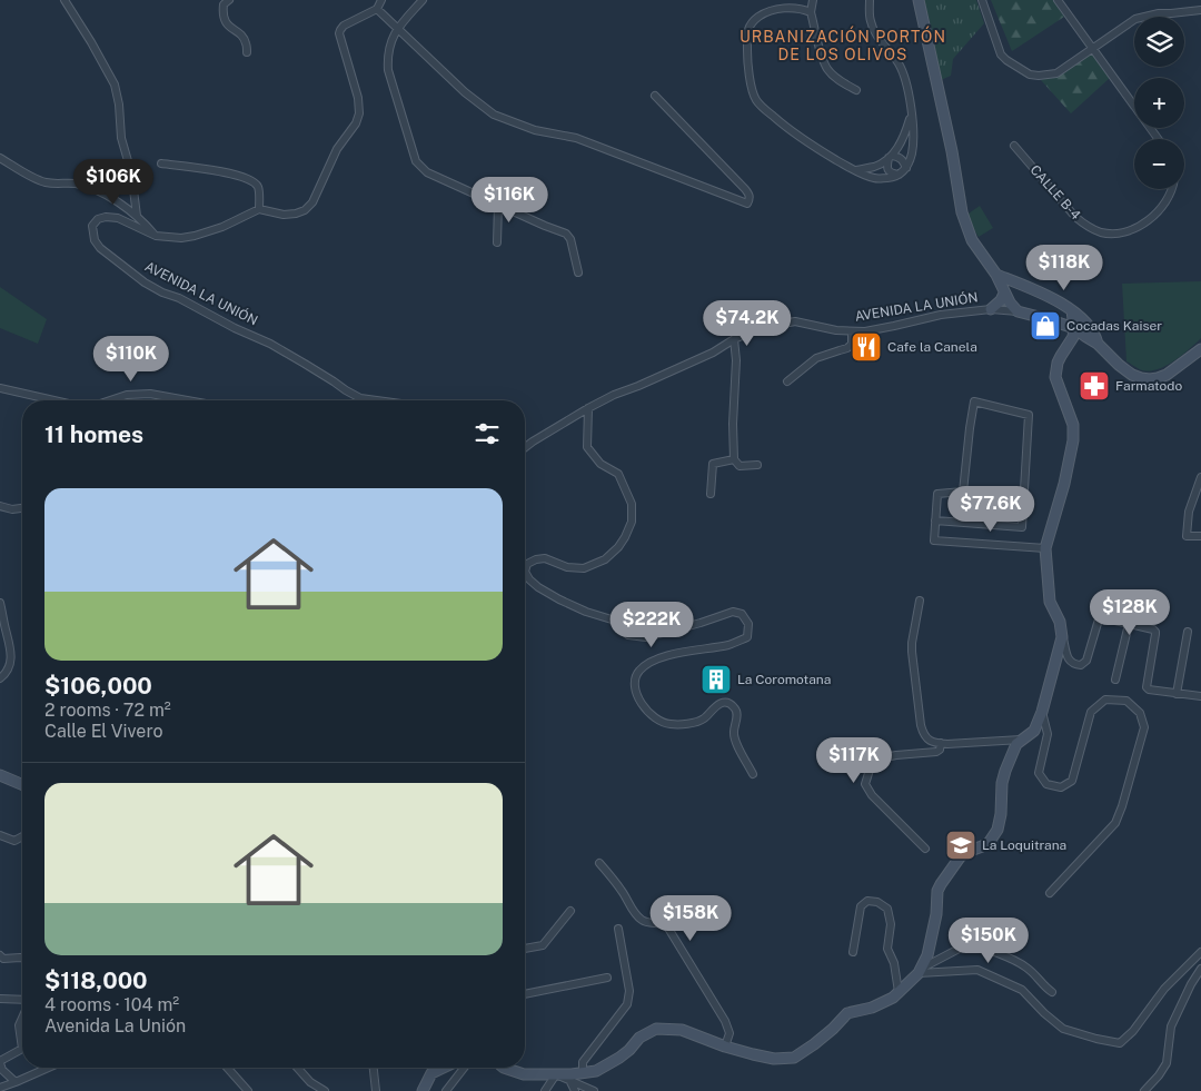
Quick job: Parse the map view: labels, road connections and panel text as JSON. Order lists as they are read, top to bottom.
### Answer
{
  "streets": {
    "street": ["CALLE B-4", "AVENIDA LA UNIÓN"]
  },
  "districts": ["URBANIZACIÓN PORTÓN DE LOS OLIVOS"],
  "places": {
    "shop": ["Cocadas Kaiser"],
    "restaurant": ["Cafe la Canela"],
    "pharmacy": ["Farmatodo"],
    "building": ["La Coromotana"],
    "school or university": ["La Loquitrana"]
  },
  "page": {
    "map_buttons": ["+", "−"],
    "price": [
      "$106K",
      "$116K",
      "$118K",
      "$74.2K",
      "$110K",
      "$77.6K",
      "$128K",
      "$222K",
      "$117K",
      "$158K",
      "$150K"
    ],
    "heading": "11 homes",
    "list": [
      {
        "name": "$106,000",
        "note": "2 rooms · 72 m² · Calle El Vivero"
      },
      {
        "name": "$118,000",
        "note": "4 rooms · 104 m² · Avenida La Unión"
      }
    ]
  }
}
